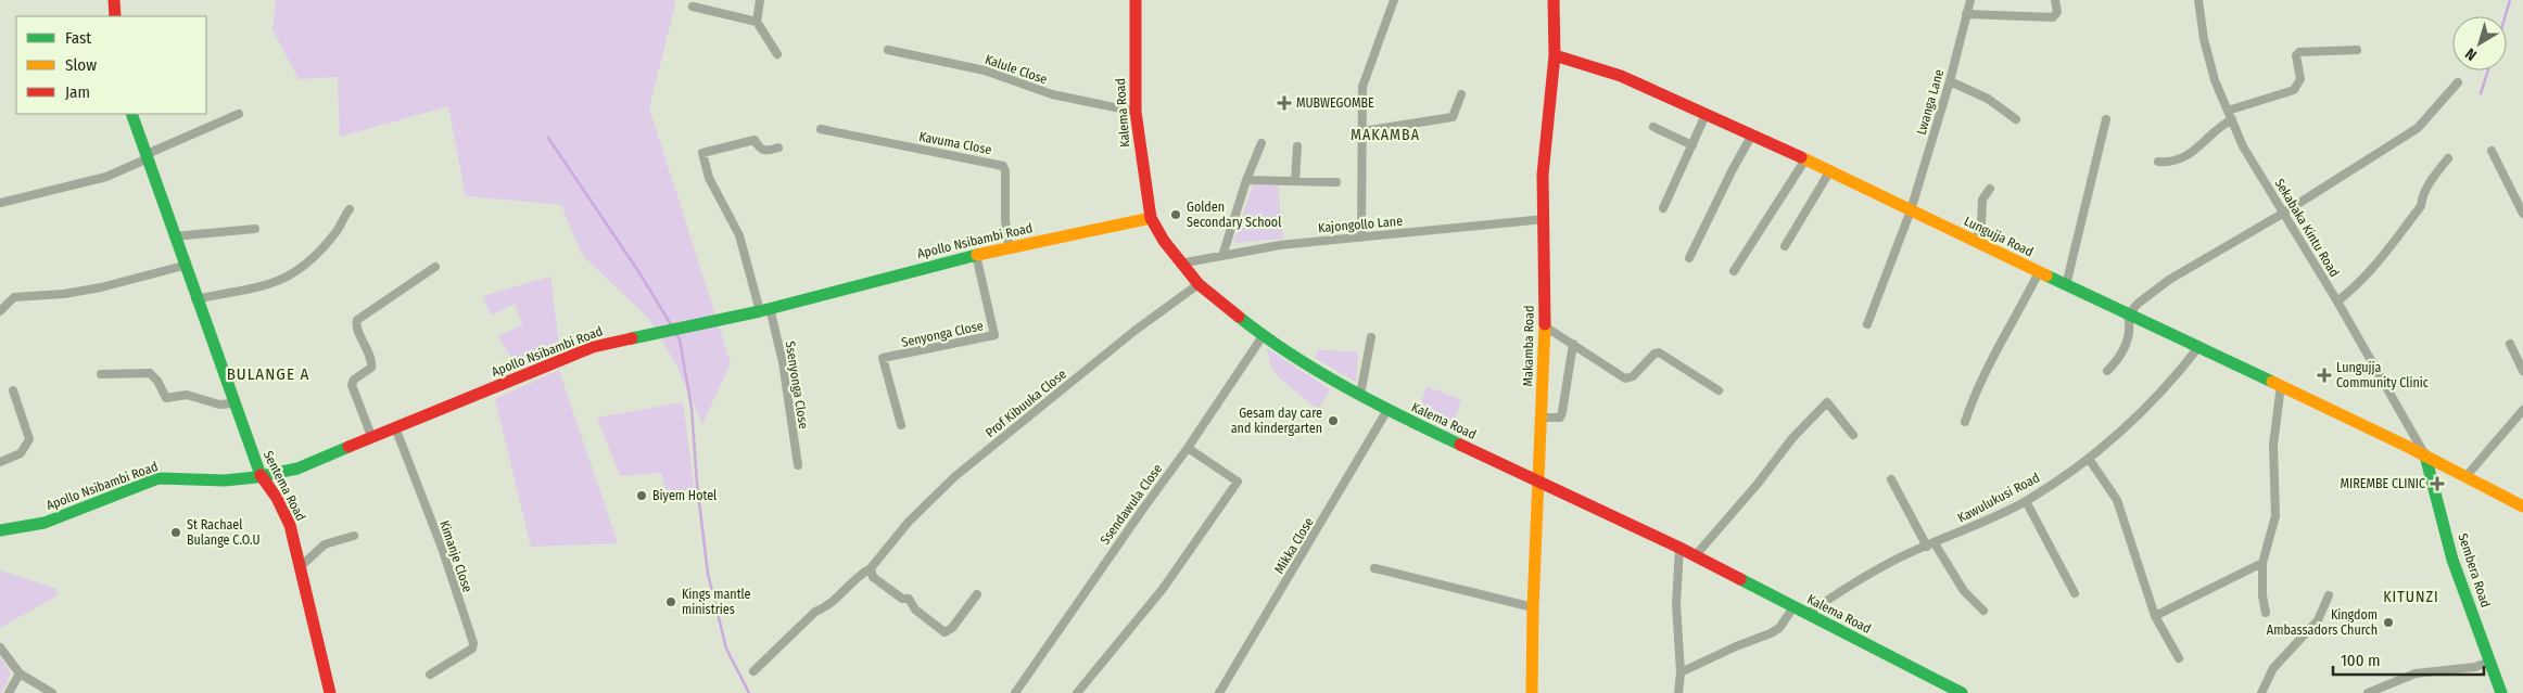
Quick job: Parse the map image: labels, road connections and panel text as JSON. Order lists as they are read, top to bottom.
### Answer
{
  "streets": {
    "street": [
      "Kalule Close",
      "Lwanga Lane",
      "Kalema Road",
      "Kavuma Close",
      "Kajongollo Lane",
      "Sekabaka Kintu Road",
      "Lungujja Road",
      "Apollo Nsibambi Road",
      "Senyonga Close",
      "Makamba Road",
      "Ssenyonga Close",
      "Prof Kibuuka Close",
      "Sentema Road",
      "Kawulukusi Road",
      "Ssendawula Close",
      "Mikka Close",
      "Kimanje Close",
      "Sembera Road"
    ]
  },
  "crossings": [
    ["Kalule Close", "Kalema Road"],
    ["Lwanga Lane", "Lungujja Road"],
    ["Kalema Road", "Kajongollo Lane"],
    ["Kalema Road", "Apollo Nsibambi Road"],
    ["Kalema Road", "Makamba Road"],
    ["Kalema Road", "Prof Kibuuka Close"],
    ["Kalema Road", "Kawulukusi Road"],
    ["Kalema Road", "Ssendawula Close"],
    ["Kalema Road", "Mikka Close"],
    ["Kavuma Close", "Apollo Nsibambi Road"],
    ["Kajongollo Lane", "Makamba Road"],
    ["Sekabaka Kintu Road", "Lungujja Road"],
    ["Sekabaka Kintu Road", "Sembera Road"],
    ["Lungujja Road", "Makamba Road"],
    ["Lungujja Road", "Kawulukusi Road"],
    ["Lungujja Road", "Sembera Road"],
    ["Apollo Nsibambi Road", "Senyonga Close"],
    ["Apollo Nsibambi Road", "Ssenyonga Close"],
    ["Apollo Nsibambi Road", "Sentema Road"],
    ["Apollo Nsibambi Road", "Kimanje Close"]
  ],
  "districts": ["MAKAMBA", "BULANGE A", "KITUNZI"],
  "places": {
    "health": ["MUBWEGOMBE", "Lungujja Community Clinic", "MIREMBE CLINIC"],
    "other": [
      "Golden Secondary School",
      "Gesam day care and kindergarten",
      "Biyem Hotel",
      "St Rachael Bulange C.O.U",
      "Kings mantle ministries",
      "Kingdom Ambassadors Church"
    ]
  },
  "legend": ["Fast", "Slow", "Jam"],
  "scale_bar": "100 m",
  "north": "bottom left"
}
